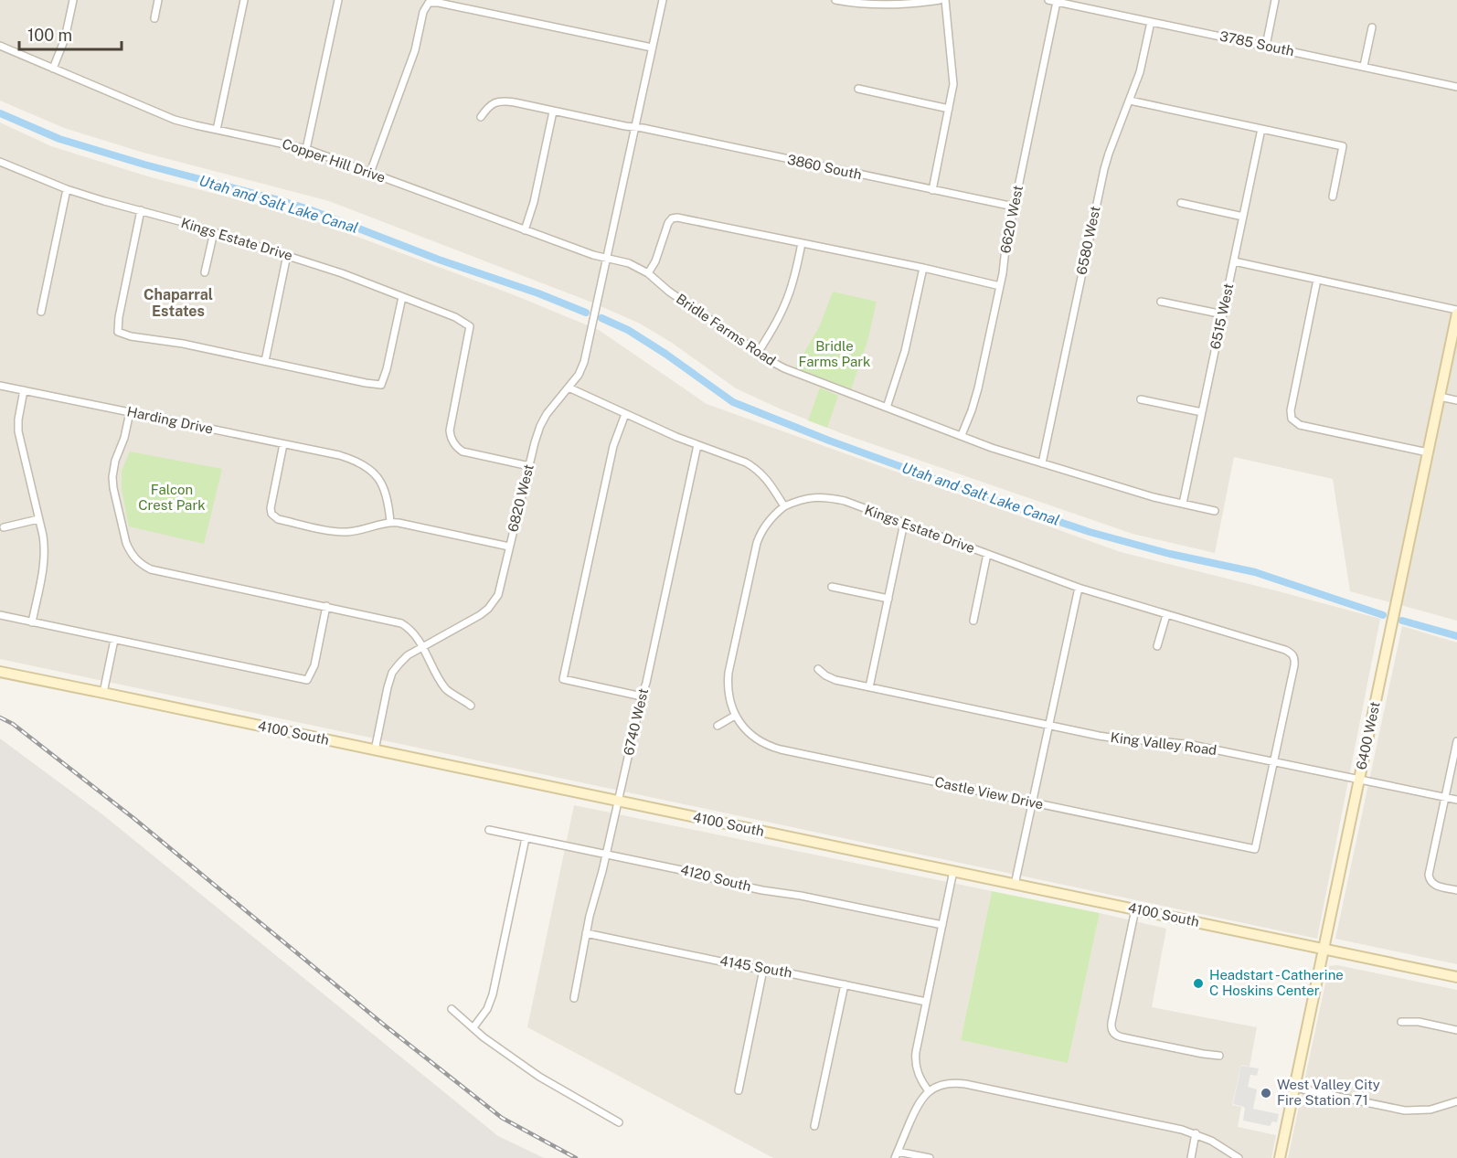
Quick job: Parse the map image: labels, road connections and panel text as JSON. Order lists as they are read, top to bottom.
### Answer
{
  "streets": {
    "main road": ["4100 South", "6400 West"],
    "street": [
      "3785 South",
      "Copper Hill Drive",
      "3860 South",
      "6620 West",
      "Kings Estate Drive",
      "6580 West",
      "6515 West",
      "Bridle Farms Road",
      "Harding Drive",
      "6820 West",
      "6740 West",
      "King Valley Road",
      "Castle View Drive",
      "4120 South",
      "4145 South"
    ]
  },
  "crossings": [
    ["3785 South", "6620 West"],
    ["3785 South", "6580 West"],
    ["Copper Hill Drive", "Bridle Farms Road"],
    ["Copper Hill Drive", "6820 West"],
    ["3860 South", "6620 West"],
    ["3860 South", "6820 West"],
    ["6620 West", "Bridle Farms Road"],
    ["Kings Estate Drive", "6820 West"],
    ["Kings Estate Drive", "King Valley Road"],
    ["Kings Estate Drive", "Castle View Drive"],
    ["6580 West", "Bridle Farms Road"],
    ["6515 West", "Bridle Farms Road"],
    ["Bridle Farms Road", "6820 West"],
    ["6820 West", "4100 South"],
    ["6740 West", "4100 South"],
    ["6740 West", "4120 South"],
    ["6740 West", "4145 South"],
    ["4100 South", "6400 West"],
    ["6400 West", "King Valley Road"],
    ["King Valley Road", "Castle View Drive"]
  ],
  "districts": ["Chaparral Estates"],
  "water": ["Utah and Salt Lake Canal"],
  "parks": ["Bridle Farms Park", "Falcon Crest Park"],
  "places": ["Headstart - Catherine C Hoskins Center", "West Valley City Fire Station 71"],
  "scale_bar": "100 m"
}
